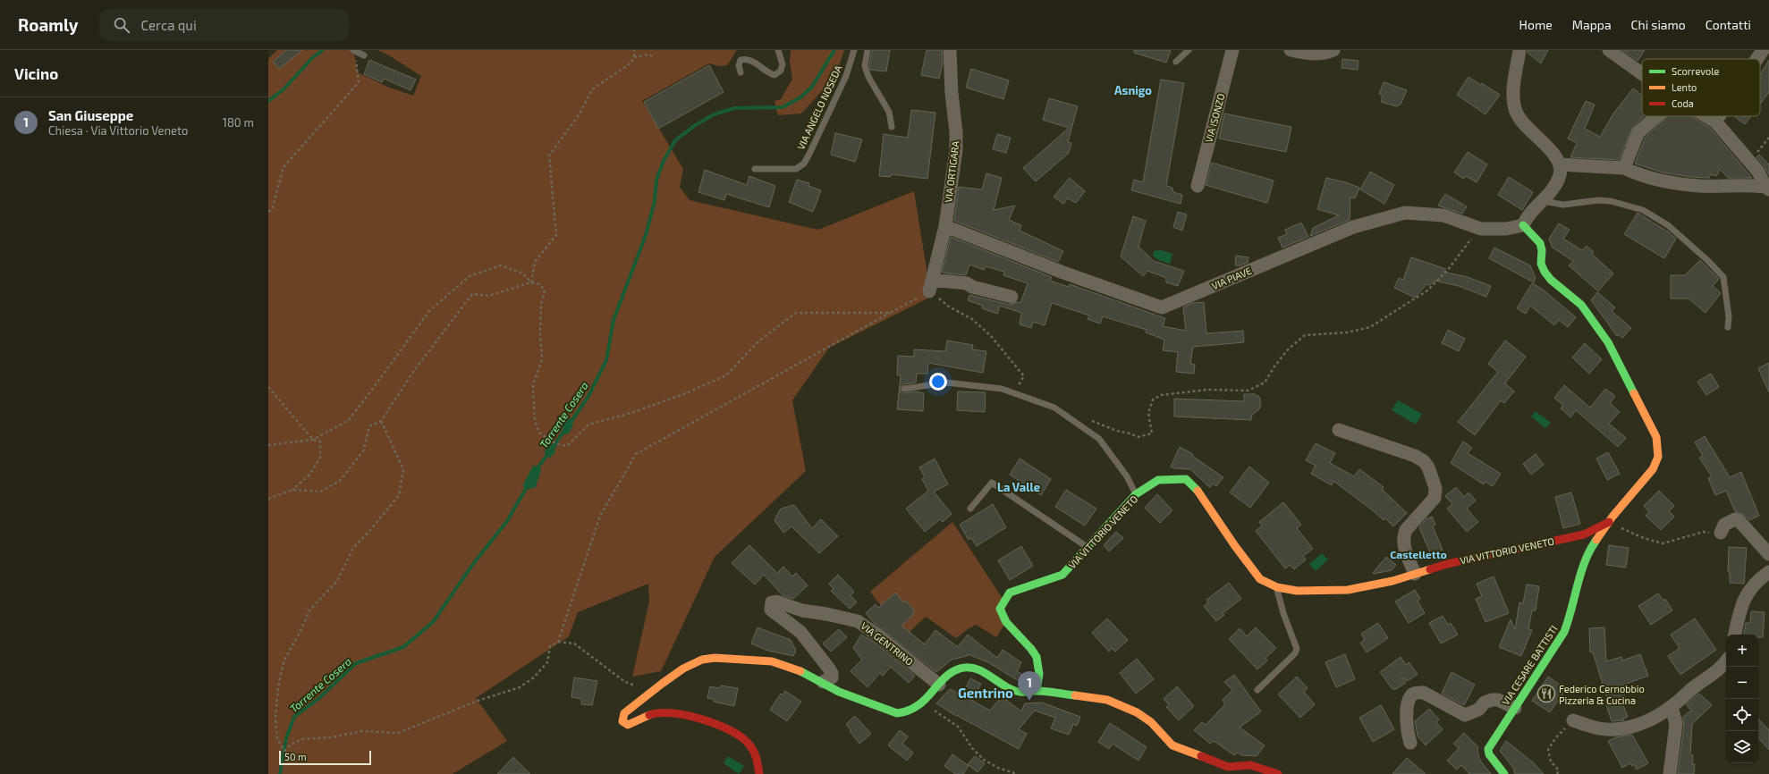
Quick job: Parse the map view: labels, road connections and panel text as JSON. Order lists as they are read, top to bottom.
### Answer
{
  "streets": {
    "street": [
      "VIA ISONZO",
      "VIA ORTIGARA",
      "VIA PIAVE",
      "VIA VITTORIO VENETO",
      "VIA GENTRINO",
      "VIA CESARE BATTISTI"
    ],
    "lane": ["VIA ANGELO NOSEDA"]
  },
  "crossings": [
    ["VIA ORTIGARA", "VIA PIAVE"],
    ["VIA PIAVE", "VIA VITTORIO VENETO"],
    ["VIA VITTORIO VENETO", "VIA CESARE BATTISTI"]
  ],
  "districts": [
    "Asnigo",
    "La Valle",
    "Castelletto",
    "Gentrino"
  ],
  "water": ["Torrente Cosera"],
  "places": {
    "restaurant": ["Federico Cernobbio Pizzeria & Cucina"]
  },
  "legend": ["Scorrevole", "Lento", "Coda"],
  "scale_bar": "50 m",
  "page": {
    "header": "Roamly",
    "search": "Cerca qui",
    "nav": [
      "Home",
      "Mappa",
      "Chi siamo",
      "Contatti"
    ],
    "heading": "Vicino",
    "list": [
      {
        "mark": "1",
        "name": "San Giuseppe",
        "note": "Chiesa · Via Vittorio Veneto",
        "value": "180 m"
      }
    ],
    "map_buttons": ["+", "−"],
    "pins": "1",
    "scale": "50 m"
  }
}
